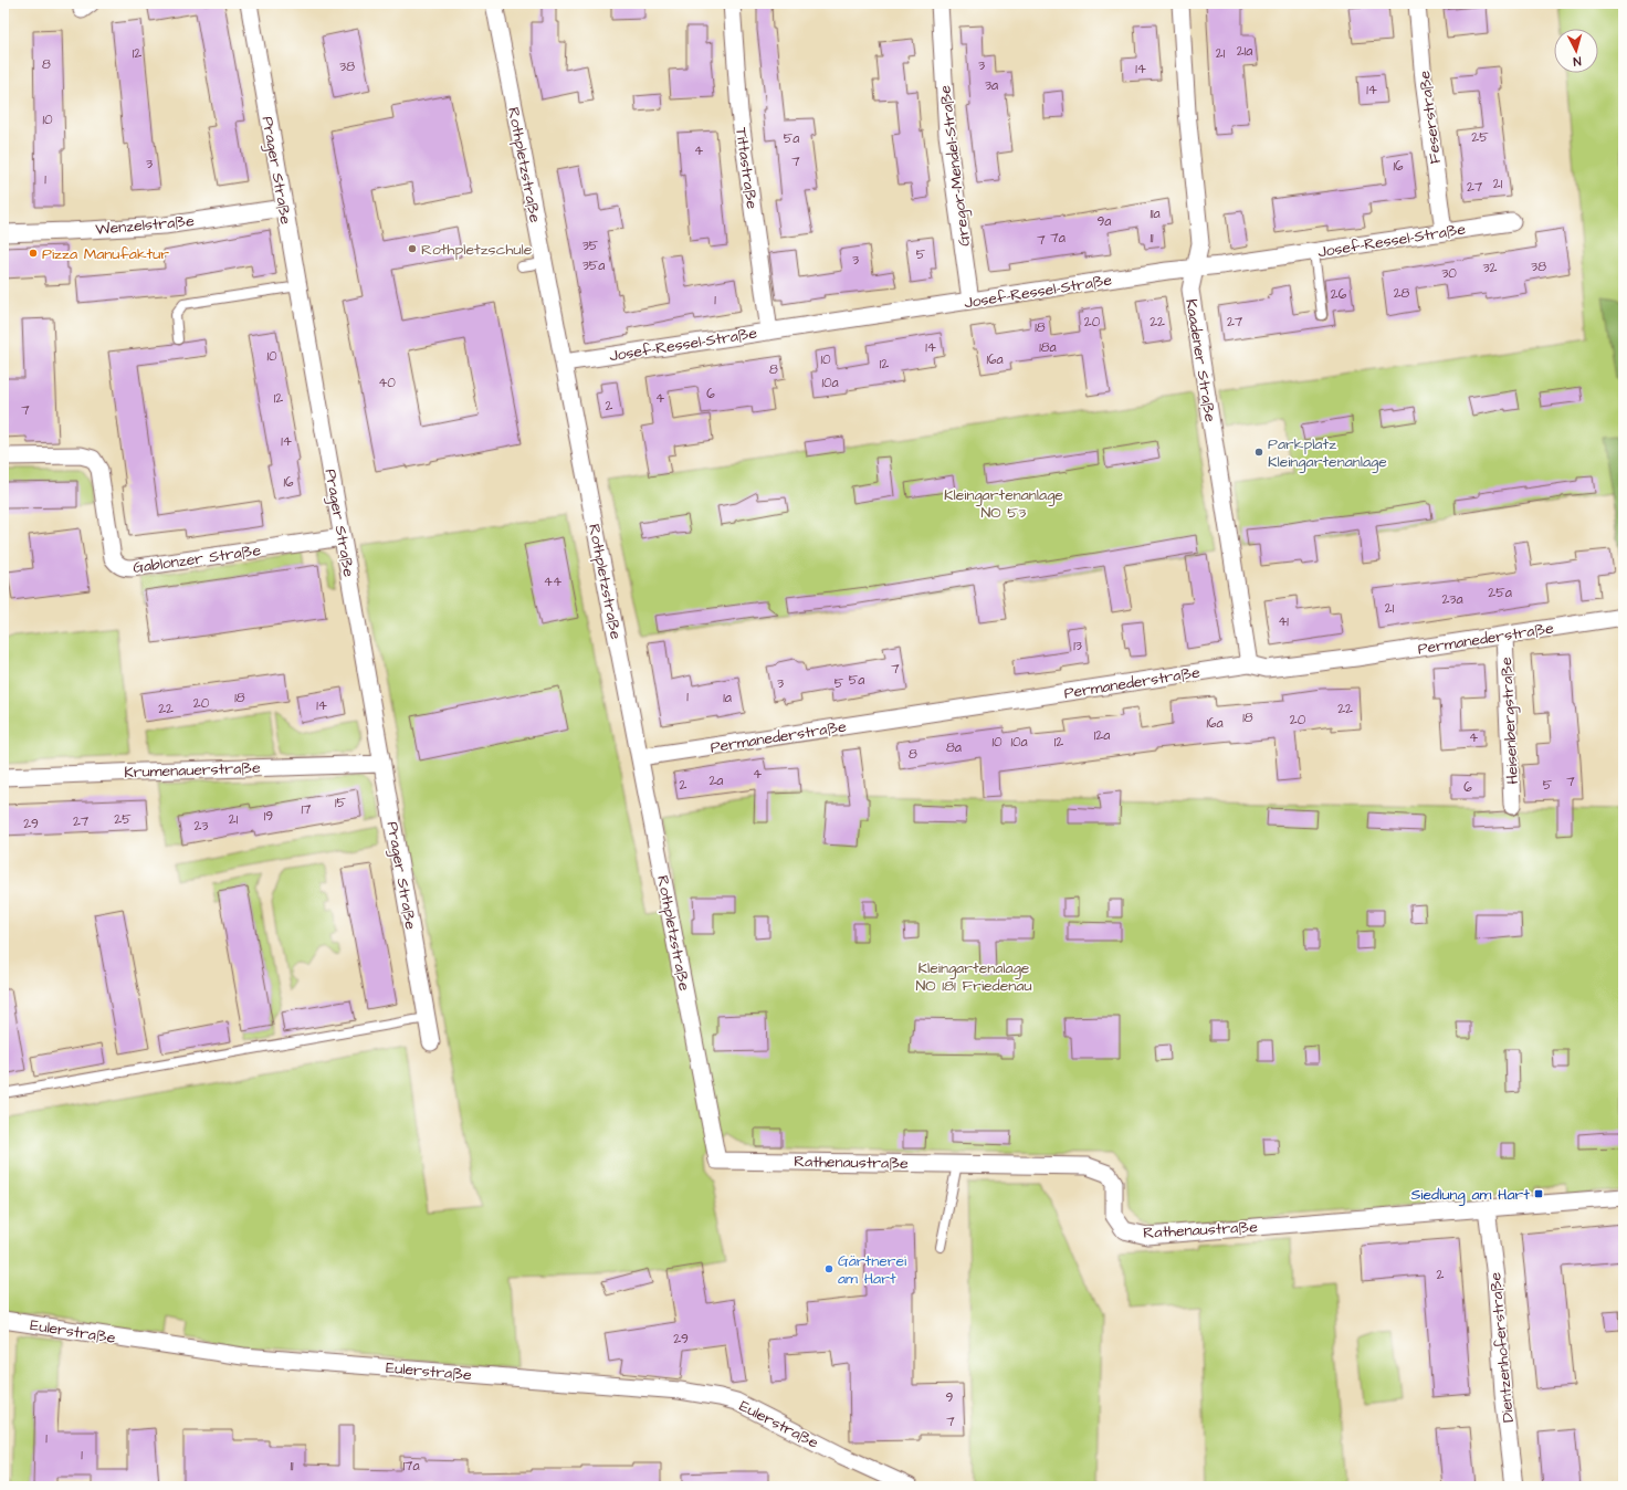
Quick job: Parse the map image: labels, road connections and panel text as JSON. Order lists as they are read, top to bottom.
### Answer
{
  "streets": {
    "street": [
      "Feserstraße",
      "Rothpletzstraße",
      "Gregor-Mendel-Straße",
      "Tittastraße",
      "Prager Straße",
      "Wenzelstraße",
      "Josef-Ressel-Straße",
      "Kaadener Straße",
      "Gablonzer Straße",
      "Permanederstraße",
      "Heisenbergstraße",
      "Krumenauerstraße",
      "Rathenaustraße",
      "Eulerstraße",
      "Dientzenhoferstraße"
    ]
  },
  "crossings": [
    ["Feserstraße", "Josef-Ressel-Straße"],
    ["Rothpletzstraße", "Josef-Ressel-Straße"],
    ["Rothpletzstraße", "Permanederstraße"],
    ["Rothpletzstraße", "Rathenaustraße"],
    ["Gregor-Mendel-Straße", "Josef-Ressel-Straße"],
    ["Tittastraße", "Josef-Ressel-Straße"],
    ["Prager Straße", "Wenzelstraße"],
    ["Prager Straße", "Gablonzer Straße"],
    ["Prager Straße", "Krumenauerstraße"],
    ["Josef-Ressel-Straße", "Kaadener Straße"],
    ["Kaadener Straße", "Permanederstraße"],
    ["Permanederstraße", "Heisenbergstraße"],
    ["Rathenaustraße", "Dientzenhoferstraße"]
  ],
  "parks": ["Kleingartenanlage NO 53", "Kleingartenalage NO 181 Friedenau"],
  "places": {
    "other": [
      "Rothpletzschule",
      "Pizza Manufaktur",
      "Parkplatz Kleingartenanlage",
      "Gärtnerei am Hart"
    ],
    "transit": ["Siedlung am Hart"]
  },
  "house_numbers": [
    "21a",
    "12",
    "21",
    "8",
    "3",
    "38",
    "14",
    "3a",
    "14",
    "10",
    "25",
    "5a",
    "4",
    "7",
    "3",
    "16",
    "1",
    "21",
    "27",
    "11a",
    "9a",
    "7a",
    "11",
    "7",
    "35",
    "5",
    "3",
    "35a",
    "38",
    "32",
    "30",
    "28",
    "26",
    "1",
    "20",
    "22",
    "27",
    "18",
    "14",
    "18a",
    "10",
    "10",
    "16a",
    "12",
    "8",
    "40",
    "10a",
    "6",
    "12",
    "4",
    "2",
    "7",
    "14",
    "16",
    "44",
    "25a",
    "23a",
    "21",
    "41",
    "13",
    "7",
    "5a",
    "3",
    "5",
    "1",
    "18",
    "1a",
    "20",
    "14",
    "22",
    "22",
    "18",
    "20",
    "16a",
    "12a",
    "4",
    "10",
    "10a",
    "12",
    "8a",
    "8",
    "4",
    "2a",
    "7",
    "2",
    "5",
    "6",
    "15",
    "17",
    "19",
    "25",
    "21",
    "27",
    "29",
    "23",
    "2",
    "29",
    "9",
    "7",
    "1",
    "1",
    "11",
    "17a"
  ],
  "north": "bottom"
}
